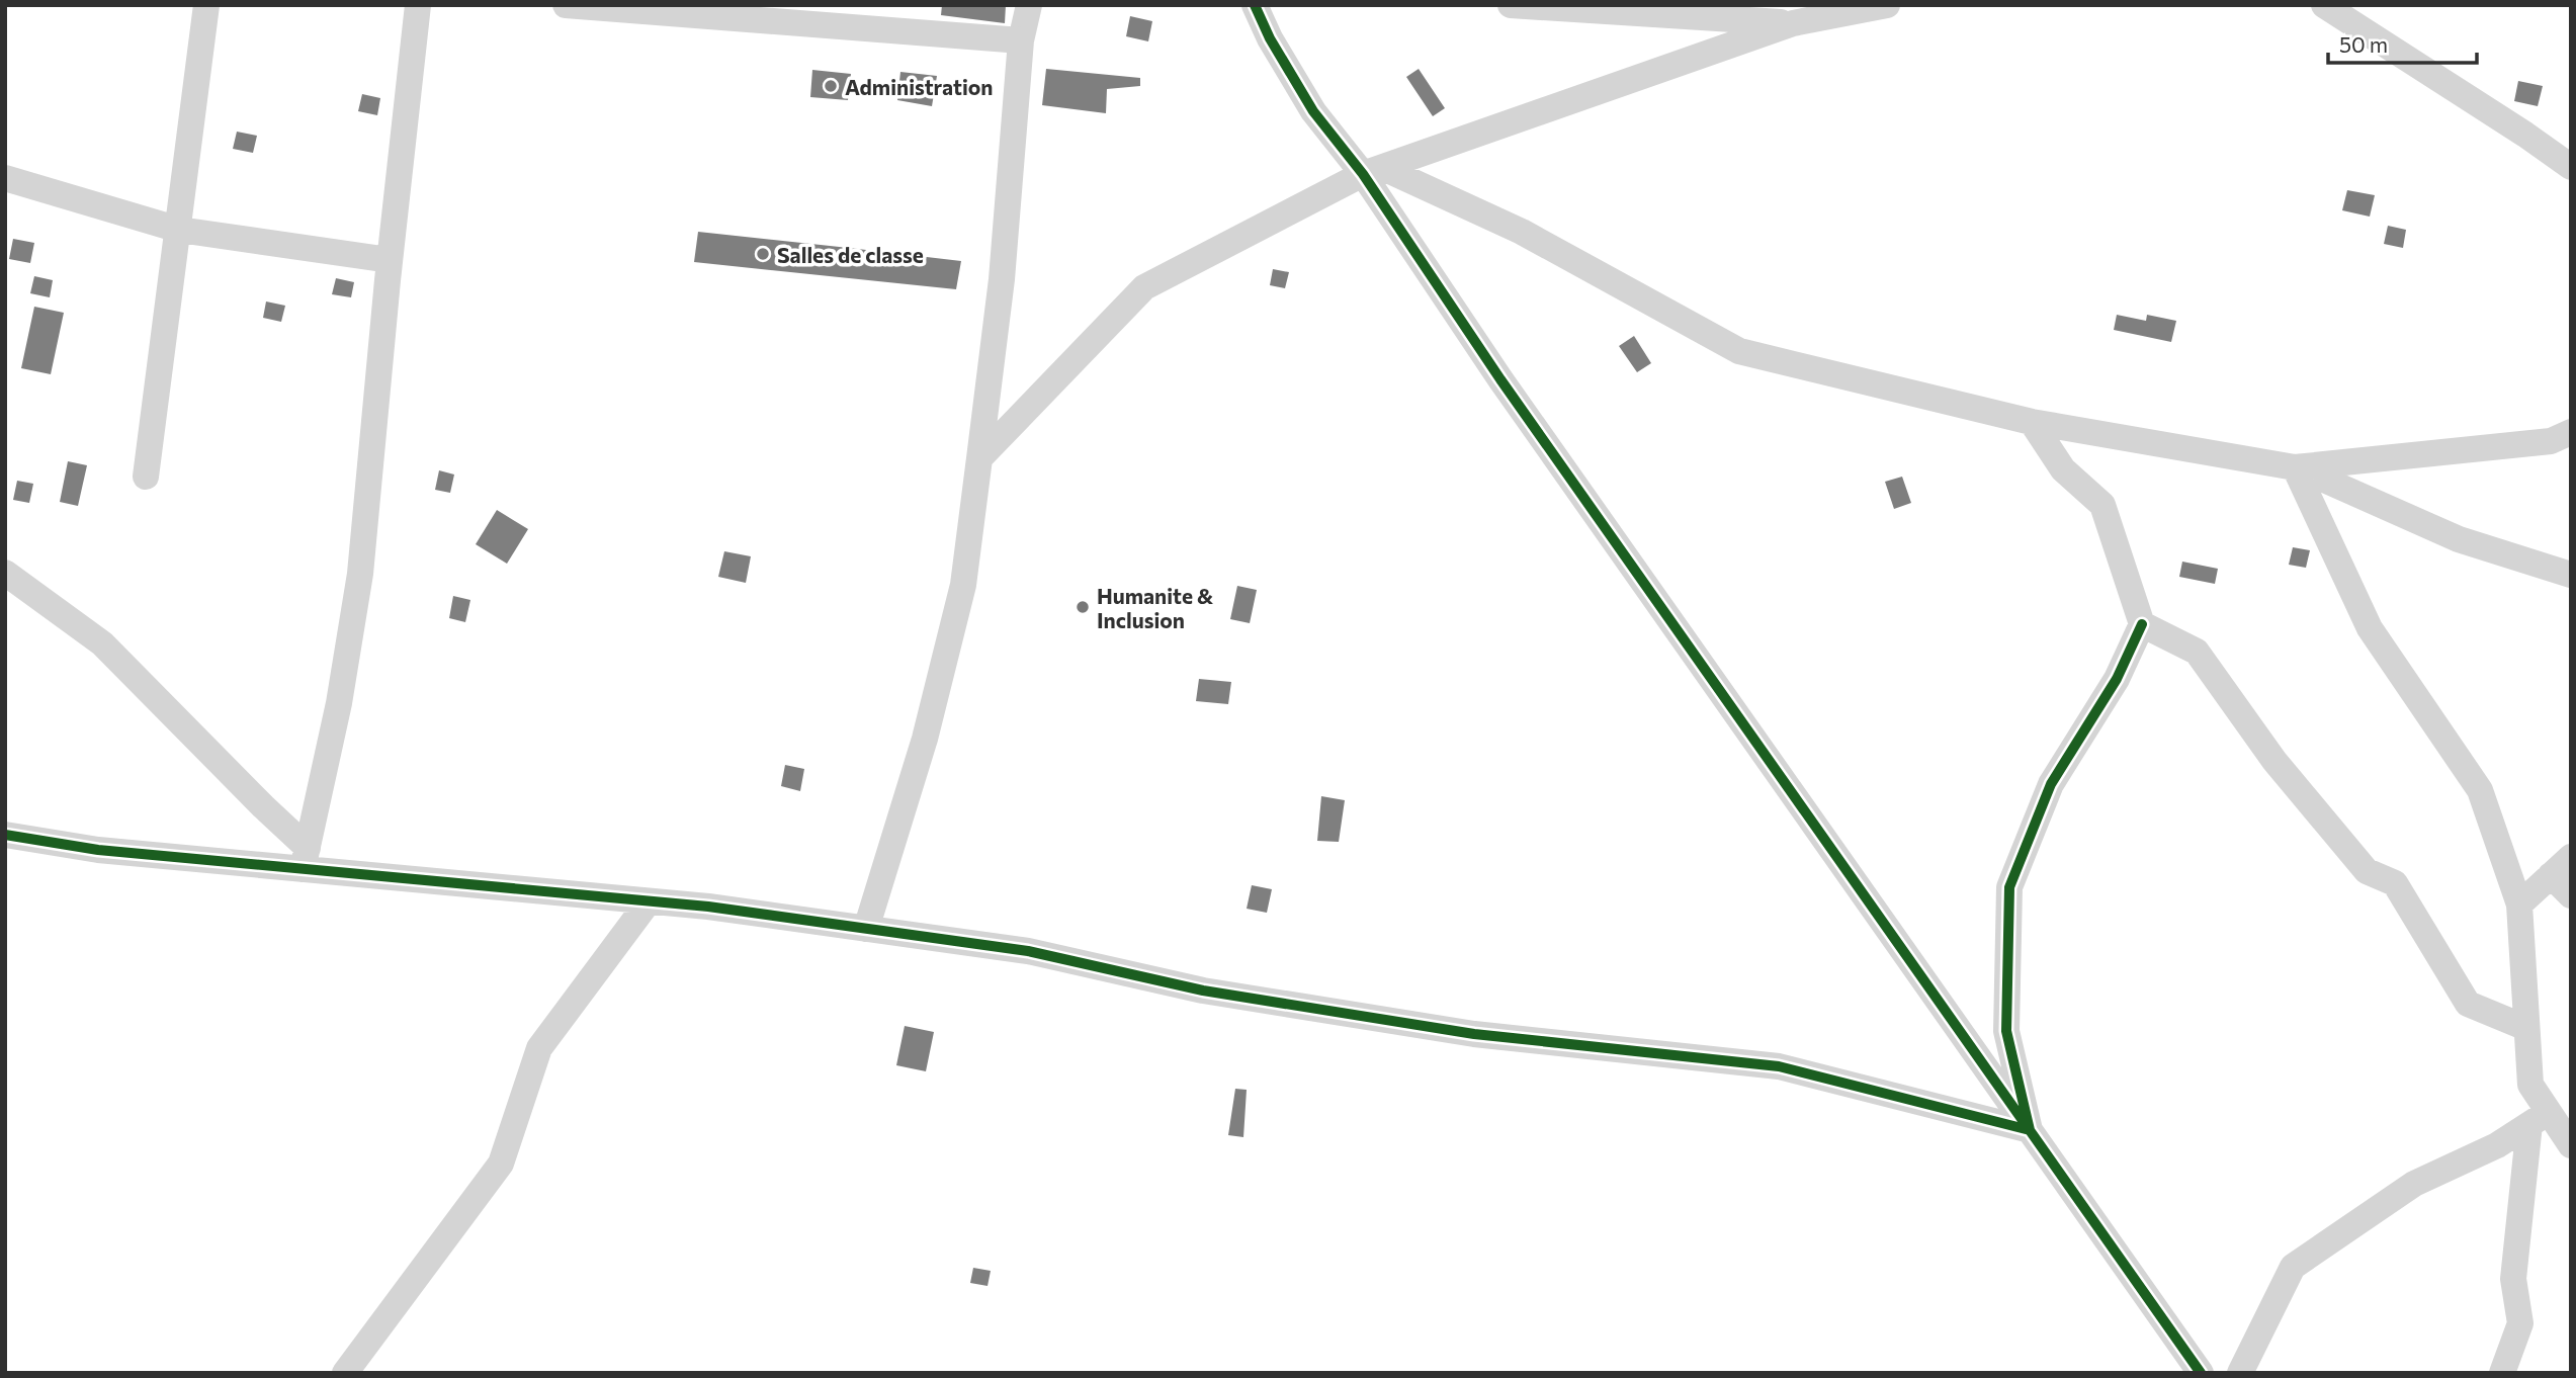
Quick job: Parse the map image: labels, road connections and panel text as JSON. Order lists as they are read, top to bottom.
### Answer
{
  "places": ["Administration", "Salles de classe", "Humanite & Inclusion"],
  "scale_bar": "50 m"
}
